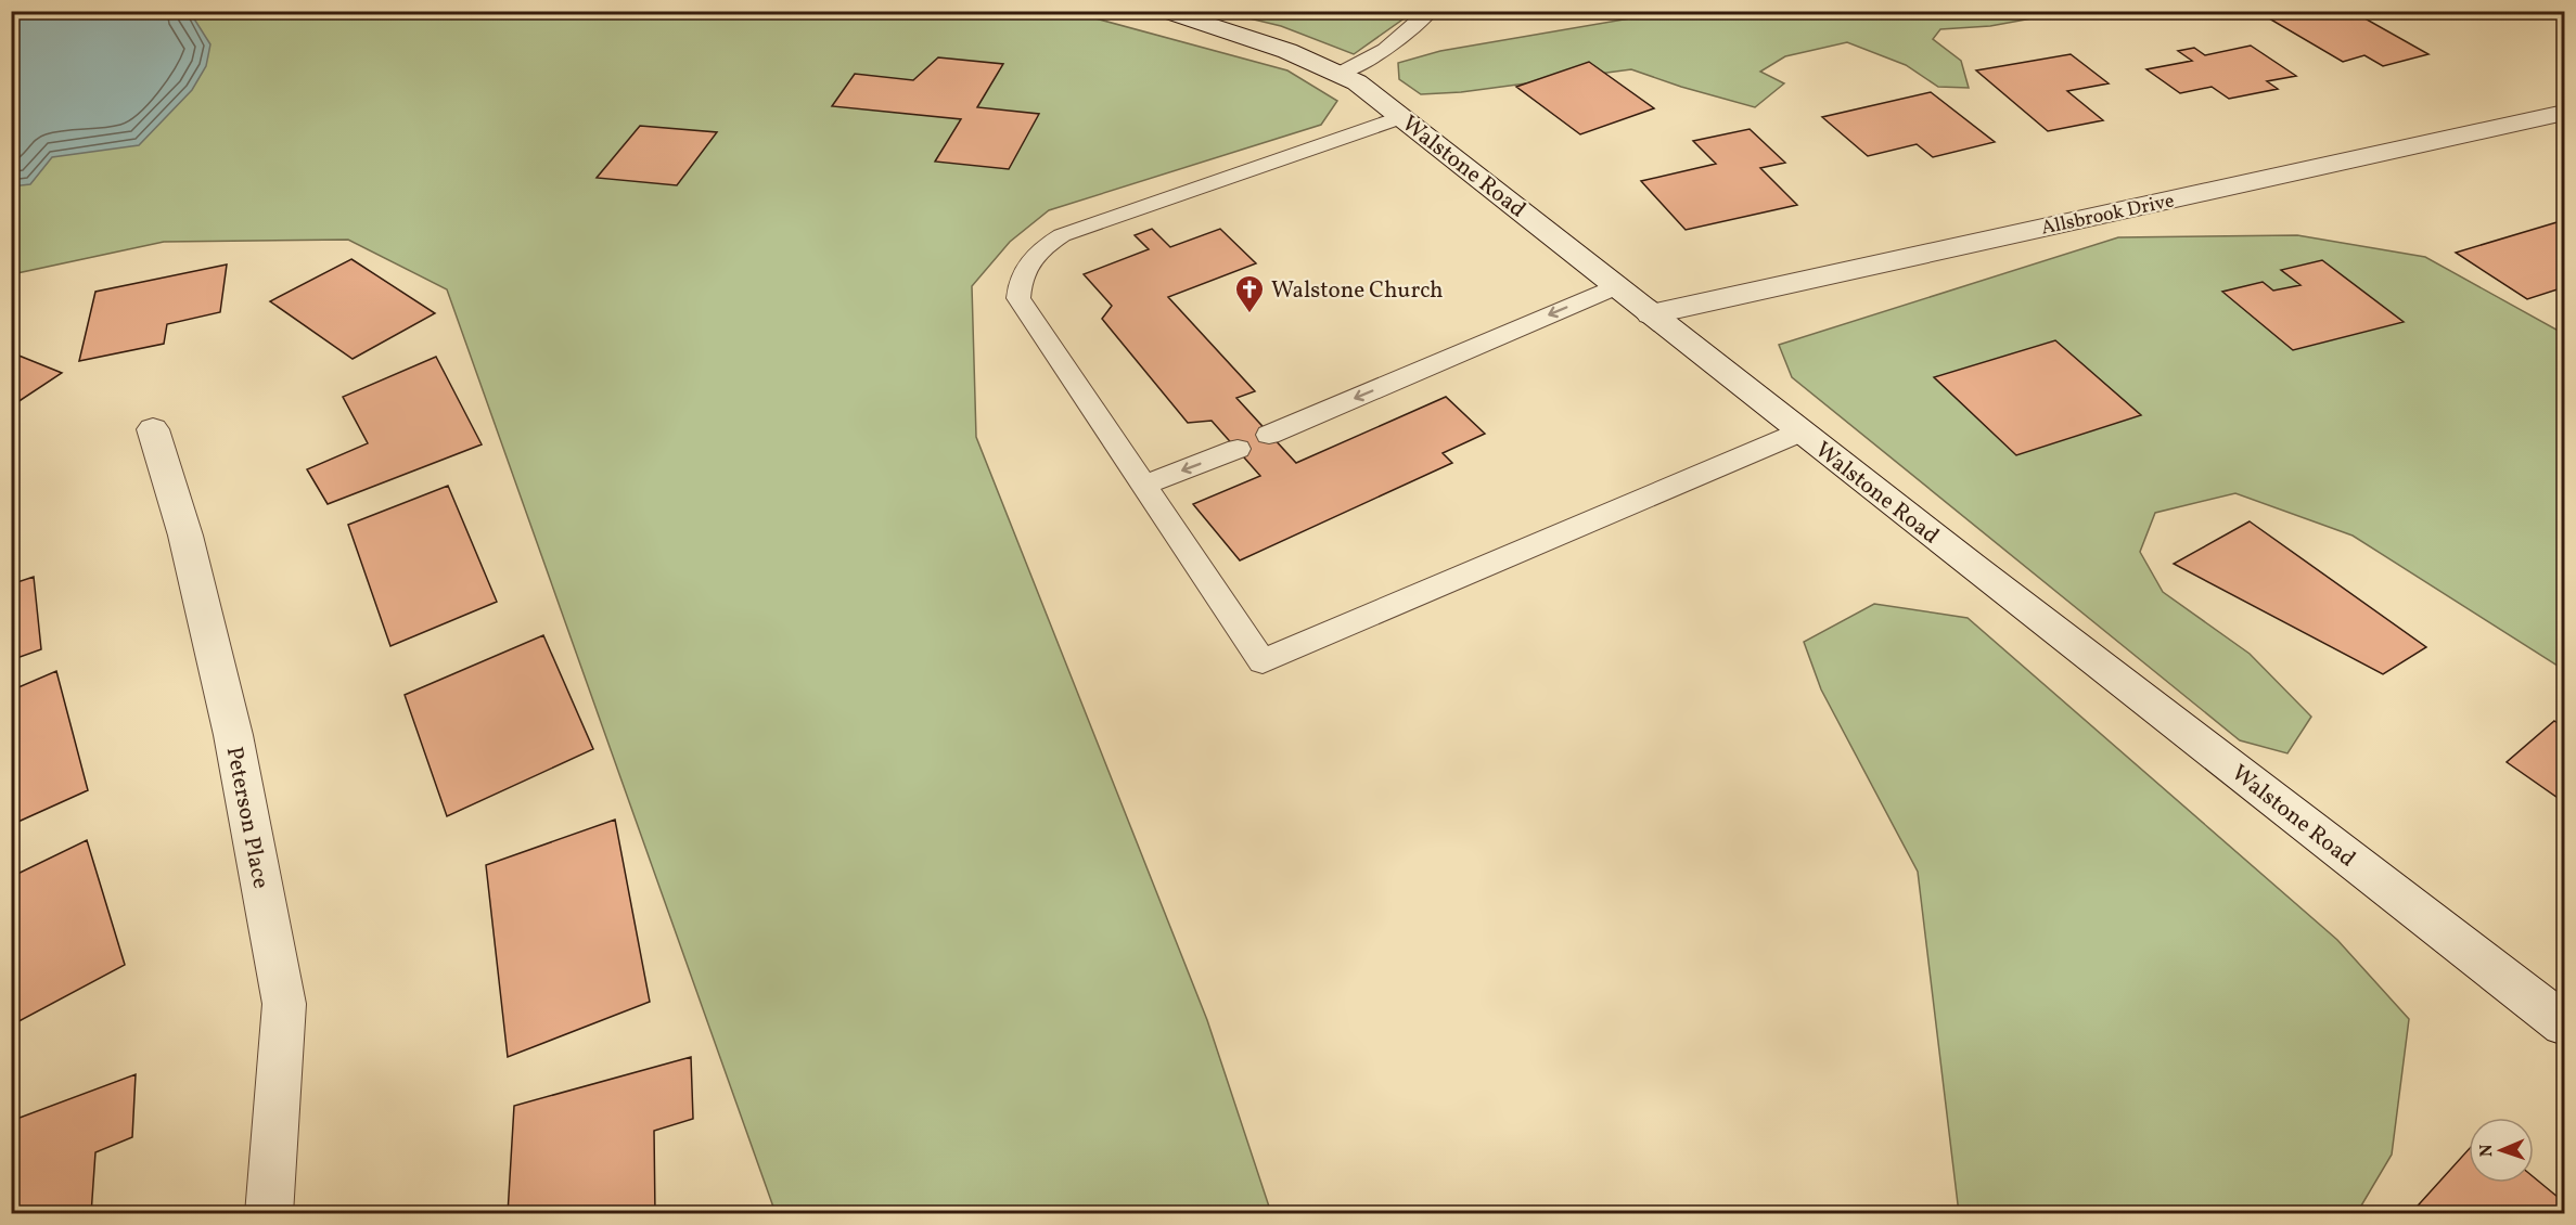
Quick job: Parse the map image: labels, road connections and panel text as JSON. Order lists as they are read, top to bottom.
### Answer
{
  "streets": {
    "street": ["Walstone Road", "Allsbrook Drive", "Peterson Place"]
  },
  "crossings": [
    ["Walstone Road", "Allsbrook Drive"]
  ],
  "places": {
    "church": ["Walstone Church"]
  },
  "north": "left"
}
